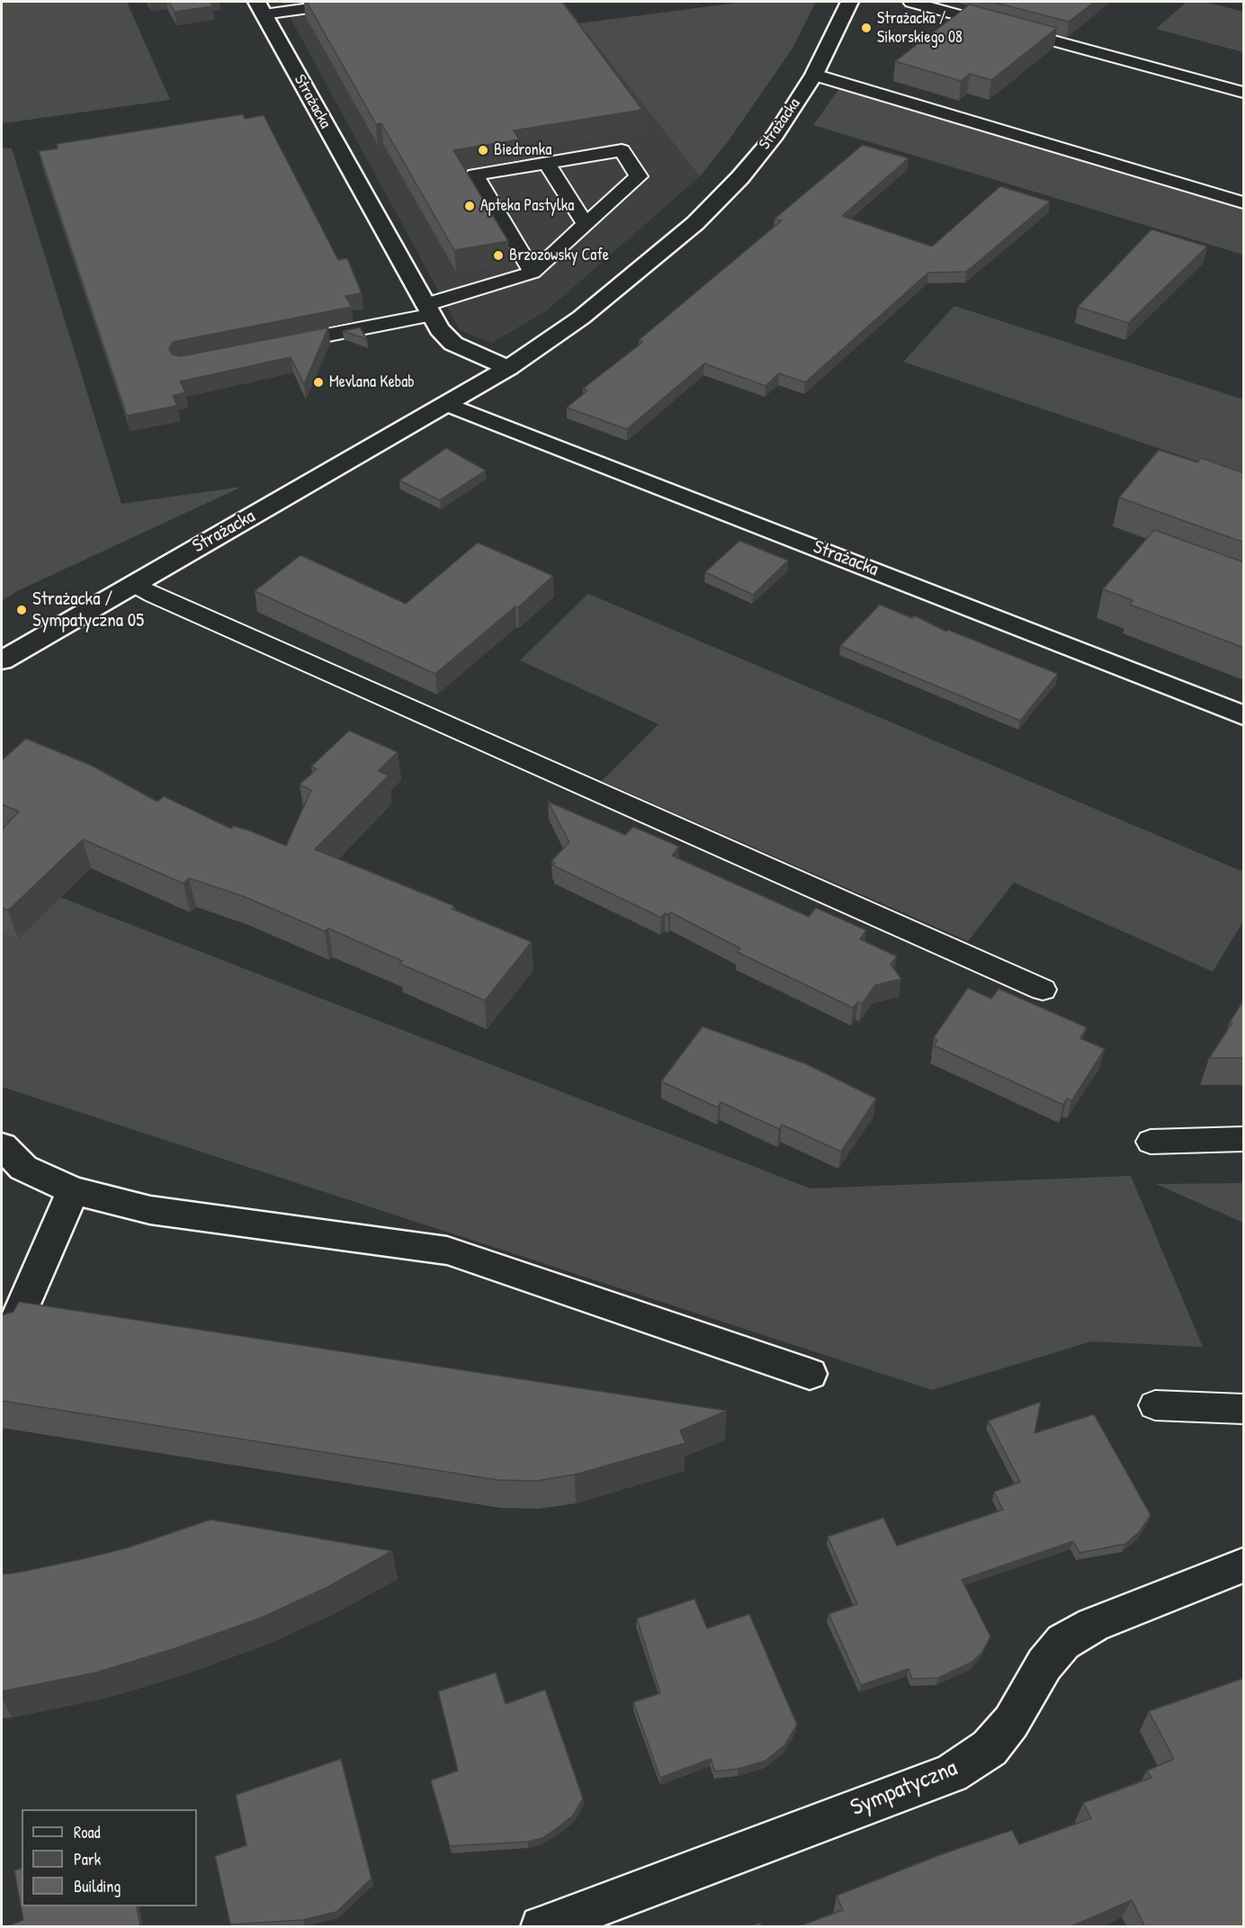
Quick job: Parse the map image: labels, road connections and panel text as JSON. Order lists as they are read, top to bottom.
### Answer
{
  "streets": {
    "street": ["Strażacka", "Sympatyczna"]
  },
  "places": [
    "Strażacka / Sikorskiego 08",
    "Biedronka",
    "Apteka Pastylka",
    "Brzozowsky Cafe",
    "Mevlana Kebab",
    "Strażacka / Sympatyczna 05"
  ],
  "legend": ["Road", "Park", "Building"]
}
